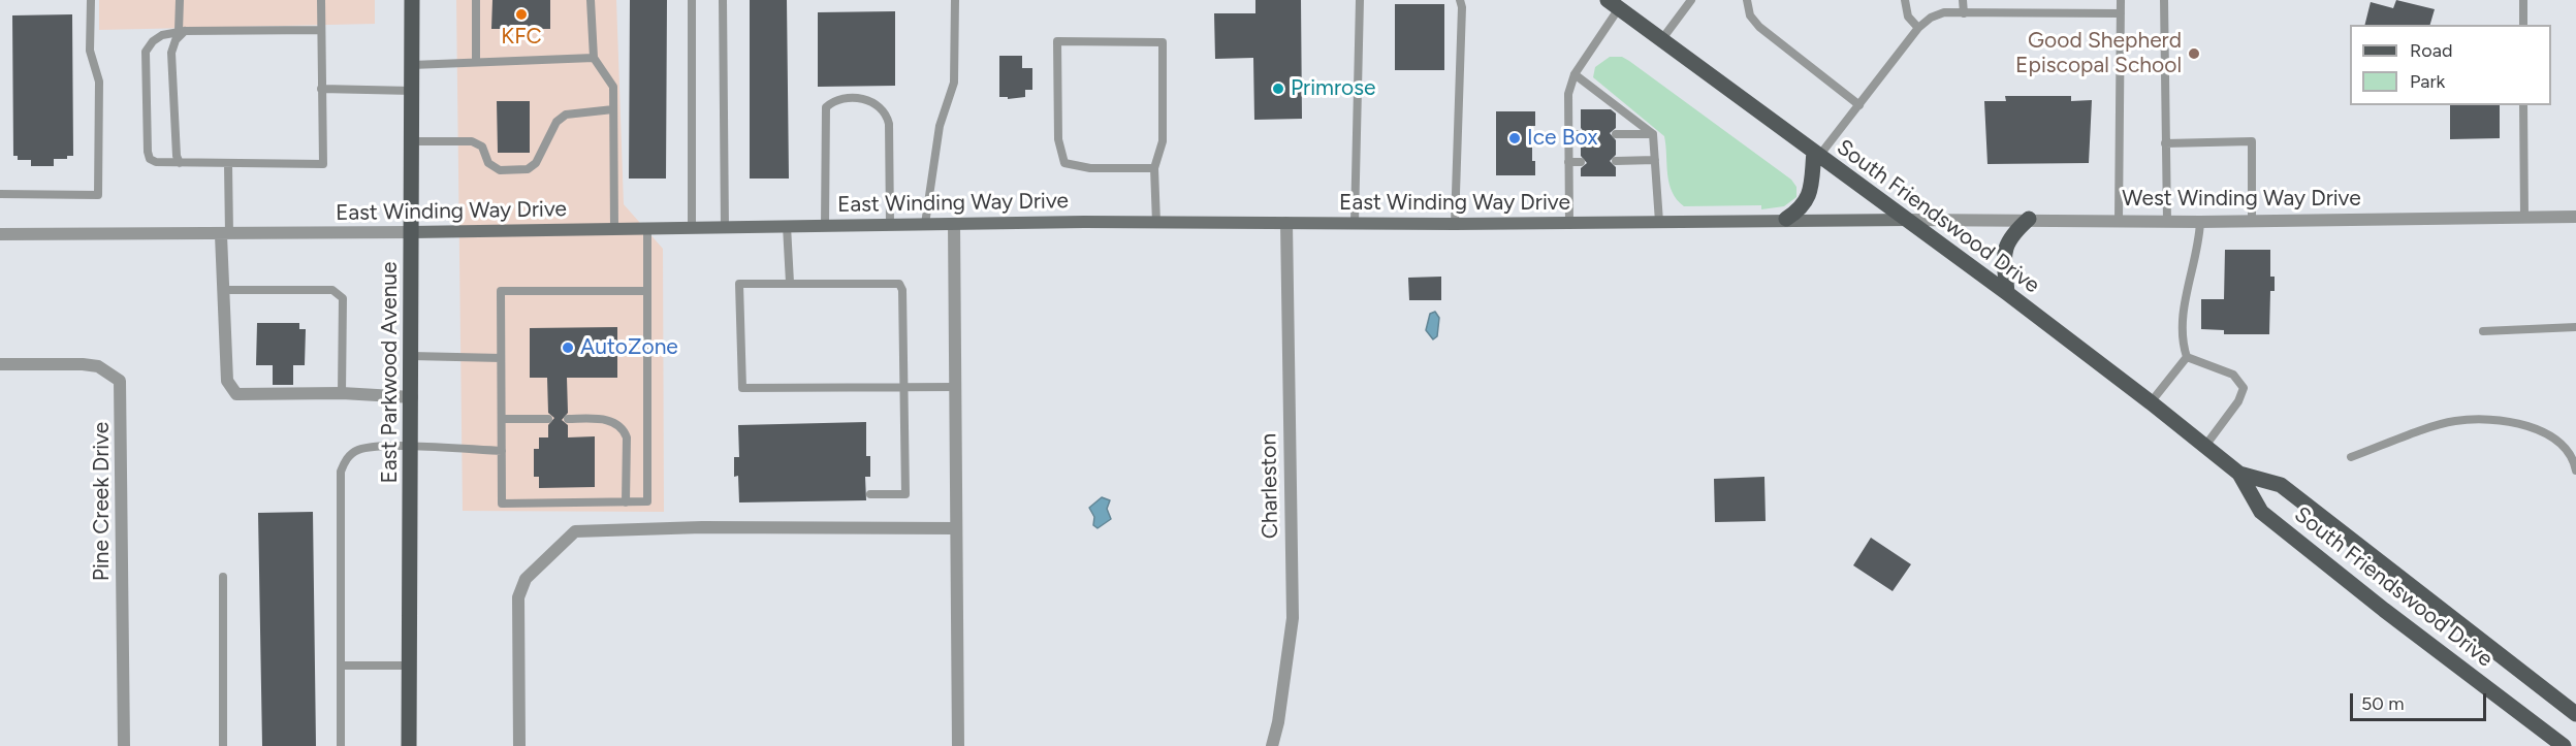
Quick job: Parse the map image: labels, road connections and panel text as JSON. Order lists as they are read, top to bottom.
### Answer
{
  "streets": {
    "main road": ["South Friendswood Drive", "East Parkwood Avenue"],
    "street": [
      "West Winding Way Drive",
      "East Winding Way Drive",
      "Charleston",
      "Pine Creek Drive"
    ]
  },
  "crossings": [
    ["West Winding Way Drive", "East Winding Way Drive"],
    ["West Winding Way Drive", "South Friendswood Drive"],
    ["East Winding Way Drive", "South Friendswood Drive"],
    ["East Winding Way Drive", "East Parkwood Avenue"],
    ["East Winding Way Drive", "Charleston"]
  ],
  "places": [
    "KFC",
    "Good Shepherd Episcopal School",
    "Primrose",
    "Ice Box",
    "AutoZone"
  ],
  "legend": ["Road", "Park"],
  "scale_bar": "50 m"
}
